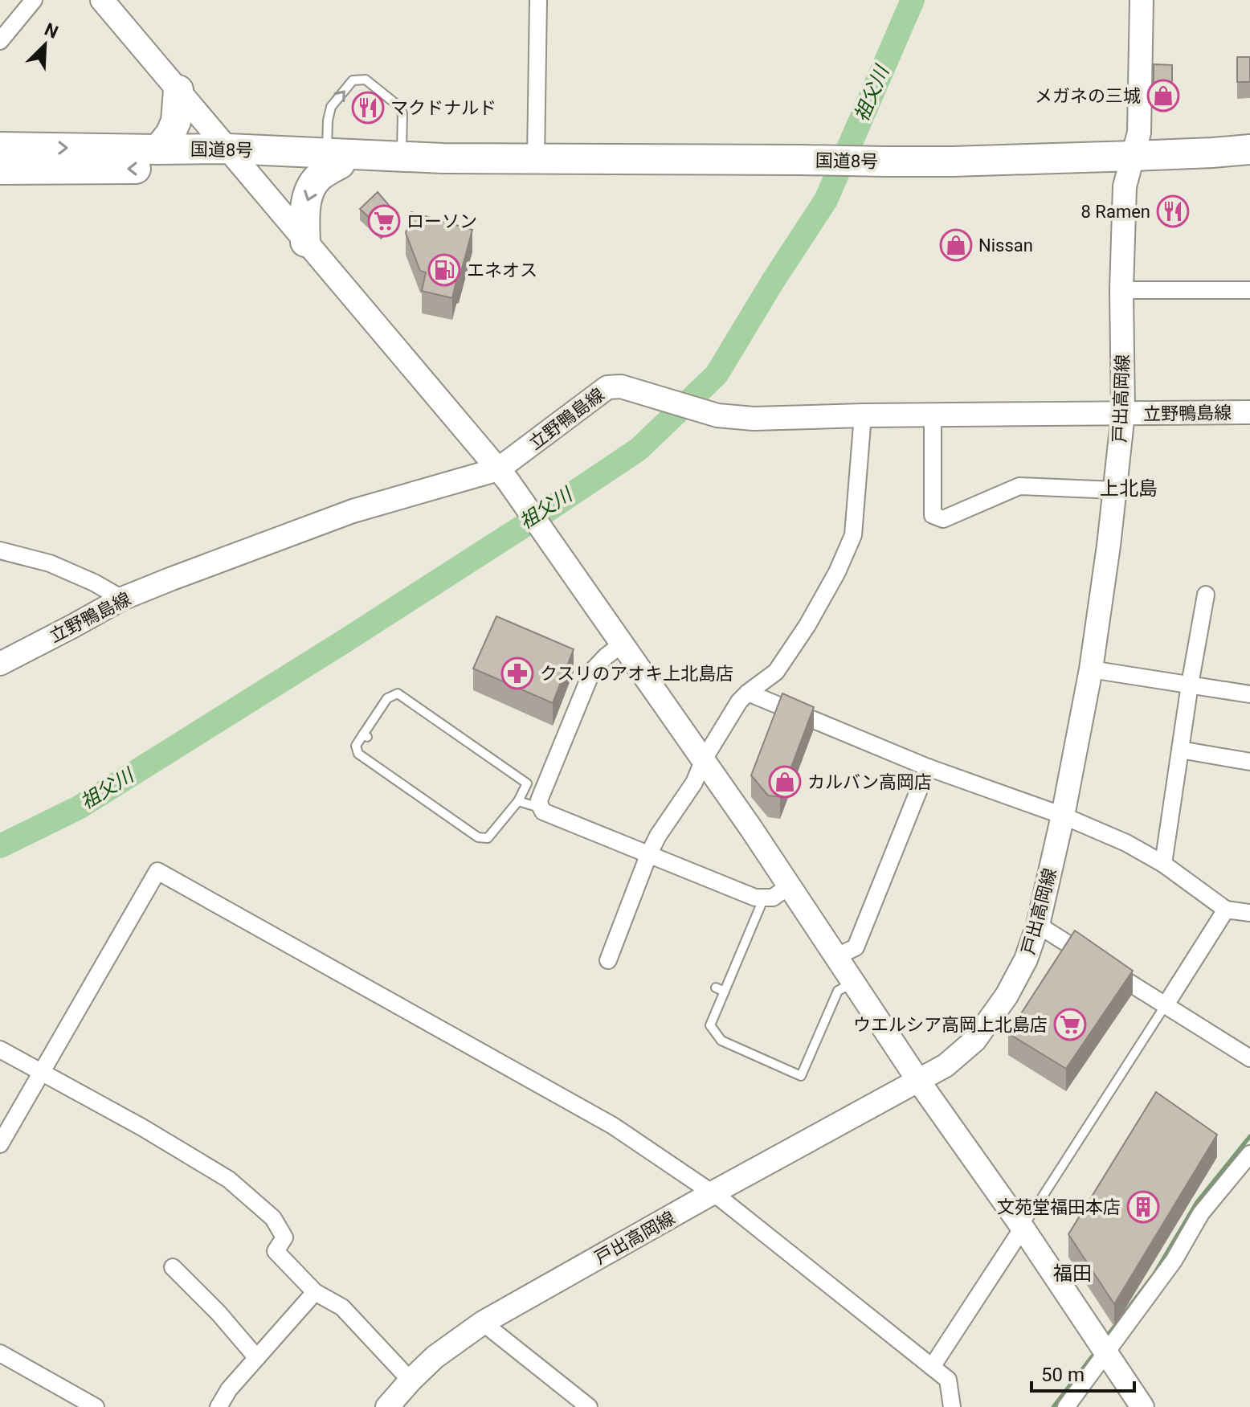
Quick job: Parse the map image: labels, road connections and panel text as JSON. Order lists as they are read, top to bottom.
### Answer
{
  "streets": {
    "highway": ["国道8号"],
    "main road": ["戸出高岡線", "立野鴨島線"]
  },
  "crossings": [
    ["国道8号", "戸出高岡線"],
    ["戸出高岡線", "立野鴨島線"]
  ],
  "districts": ["上北島", "福田"],
  "water": ["祖父川"],
  "places": {
    "shop": ["メガネの三城", "Nissan", "カルバン高岡店"],
    "restaurant": ["マクドナルド", "8 Ramen"],
    "supermarket": ["ローソン", "ウエルシア高岡上北島店"],
    "fuel station": ["エネオス"],
    "pharmacy": ["クスリのアオキ上北島店"],
    "building": ["文苑堂福田本店"]
  },
  "scale_bar": "50 m",
  "north": "top right"
}
